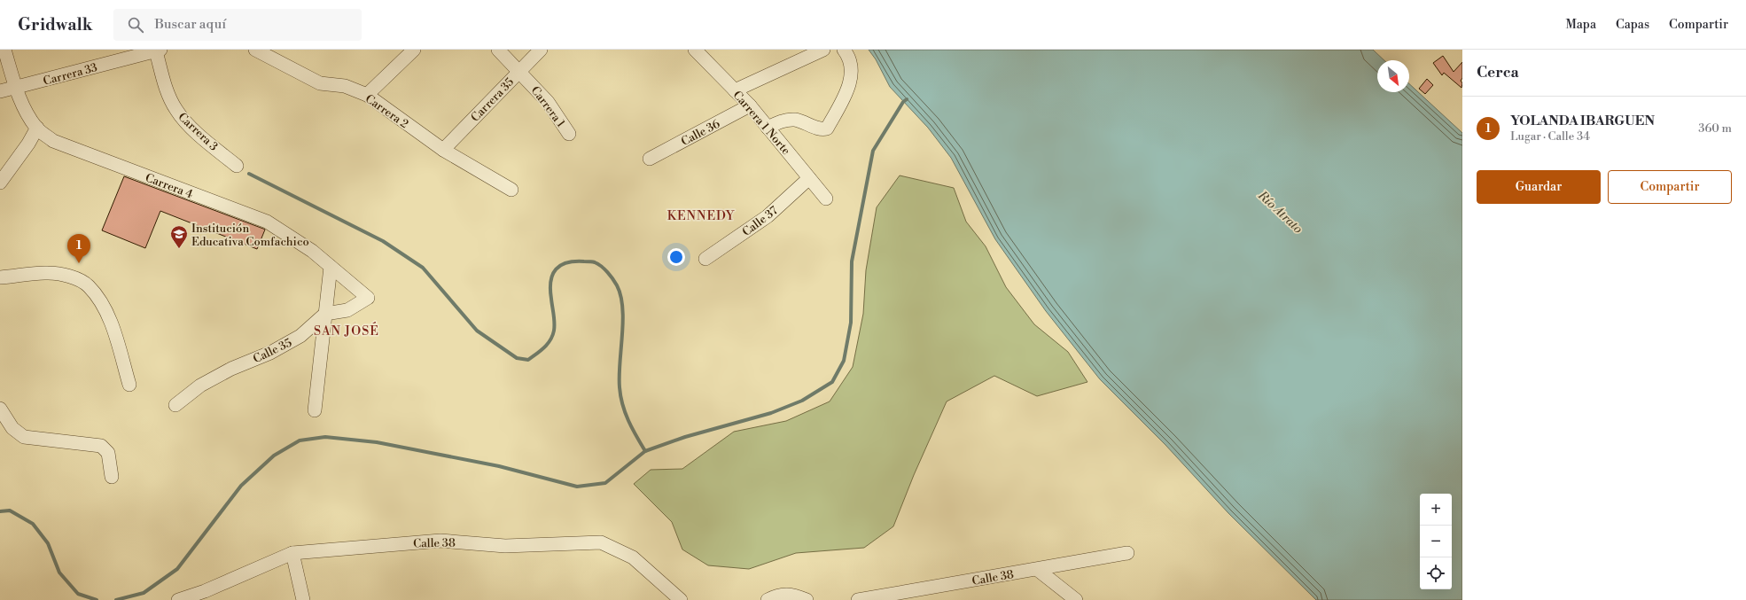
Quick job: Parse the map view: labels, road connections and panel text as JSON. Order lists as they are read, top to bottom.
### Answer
{
  "streets": {
    "street": [
      "Carrera 33",
      "Carrera 35",
      "Carrera 1",
      "Carrera 2",
      "Carrera 1 Norte",
      "Carrera 3",
      "Calle 36",
      "Carrera 4",
      "Calle 37",
      "Calle 35",
      "Calle 38"
    ]
  },
  "crossings": [
    ["Carrera 33", "Carrera 3"],
    ["Carrera 33", "Carrera 4"],
    ["Carrera 35", "Carrera 1"],
    ["Carrera 35", "Carrera 2"],
    ["Carrera 1 Norte", "Calle 36"],
    ["Carrera 1 Norte", "Calle 37"],
    ["Carrera 4", "Calle 35"]
  ],
  "districts": ["KENNEDY", "SAN JOSÉ"],
  "water": ["Río Atrato"],
  "places": {
    "school or university": ["Institución Educativa Comfachico"]
  },
  "north": "bottom right",
  "page": {
    "header": "Gridwalk",
    "search": "Buscar aquí",
    "nav": ["Mapa", "Capas", "Compartir"],
    "heading": "Cerca",
    "list": [
      {
        "mark": "1",
        "name": "YOLANDA IBARGUEN",
        "note": "Lugar · Calle 34",
        "value": "360 m"
      }
    ],
    "buttons": ["Guardar", "Compartir"],
    "pins": "1",
    "map_buttons": ["+", "−"]
  }
}
